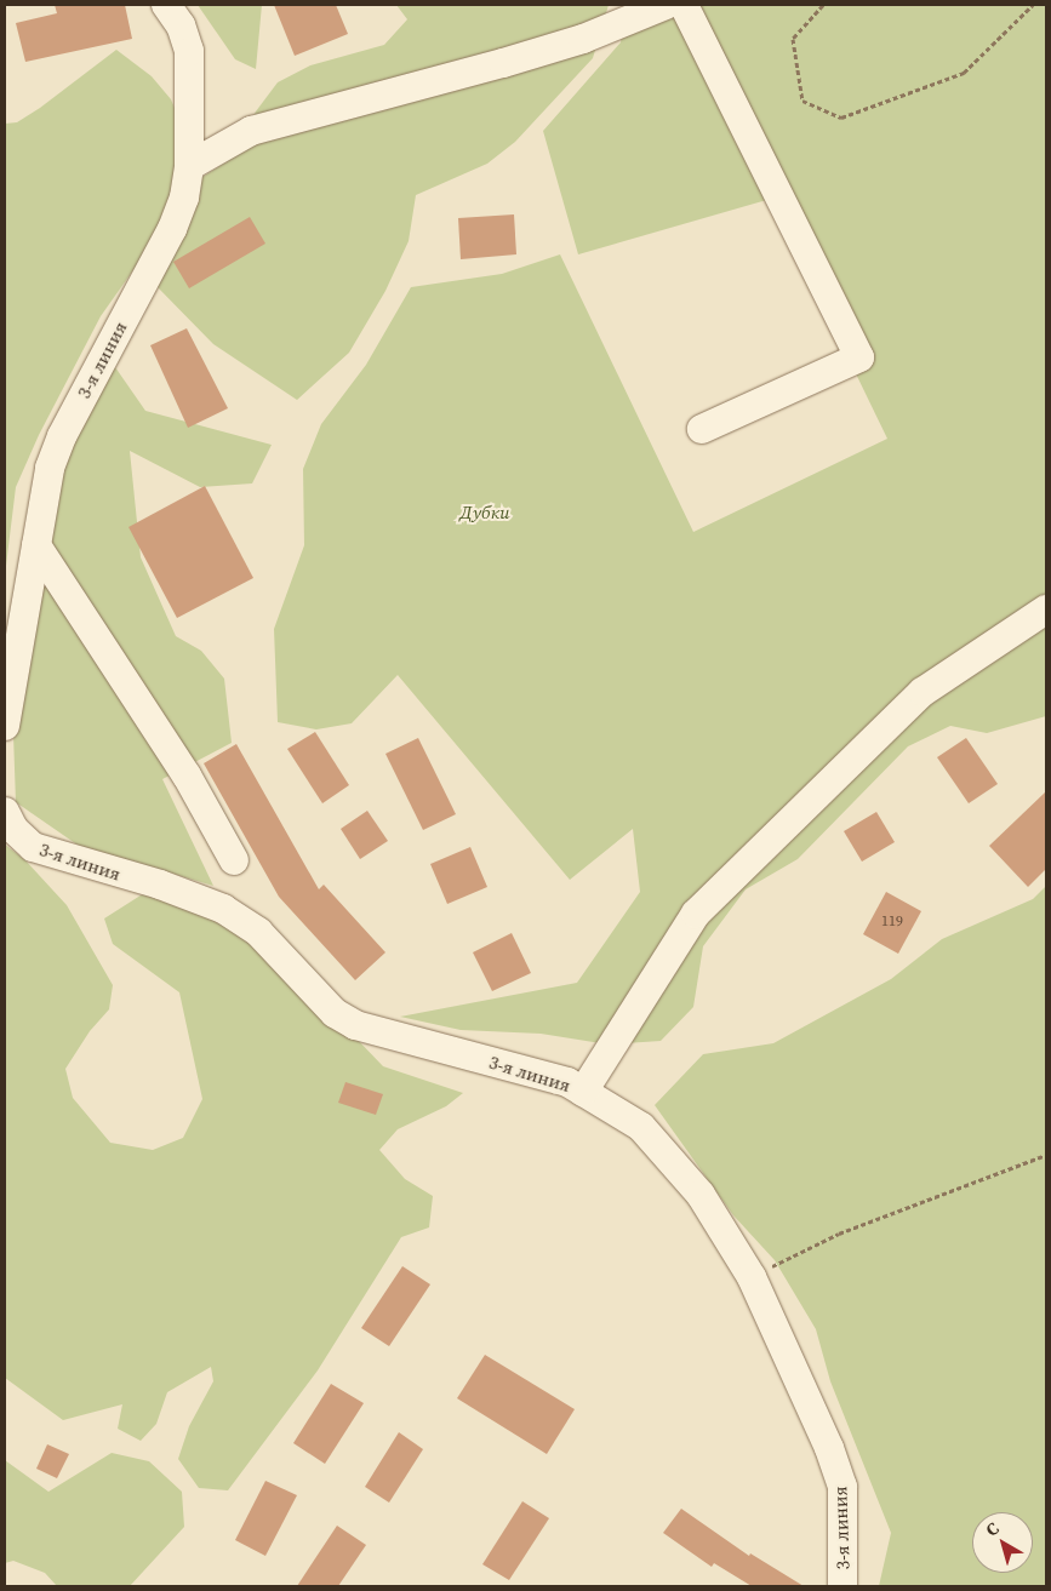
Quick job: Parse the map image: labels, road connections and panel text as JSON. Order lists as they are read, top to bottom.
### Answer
{
  "streets": {
    "street": ["3-я линия"]
  },
  "parks": ["Дубки"],
  "house_numbers": ["119"],
  "north": "top left"
}
